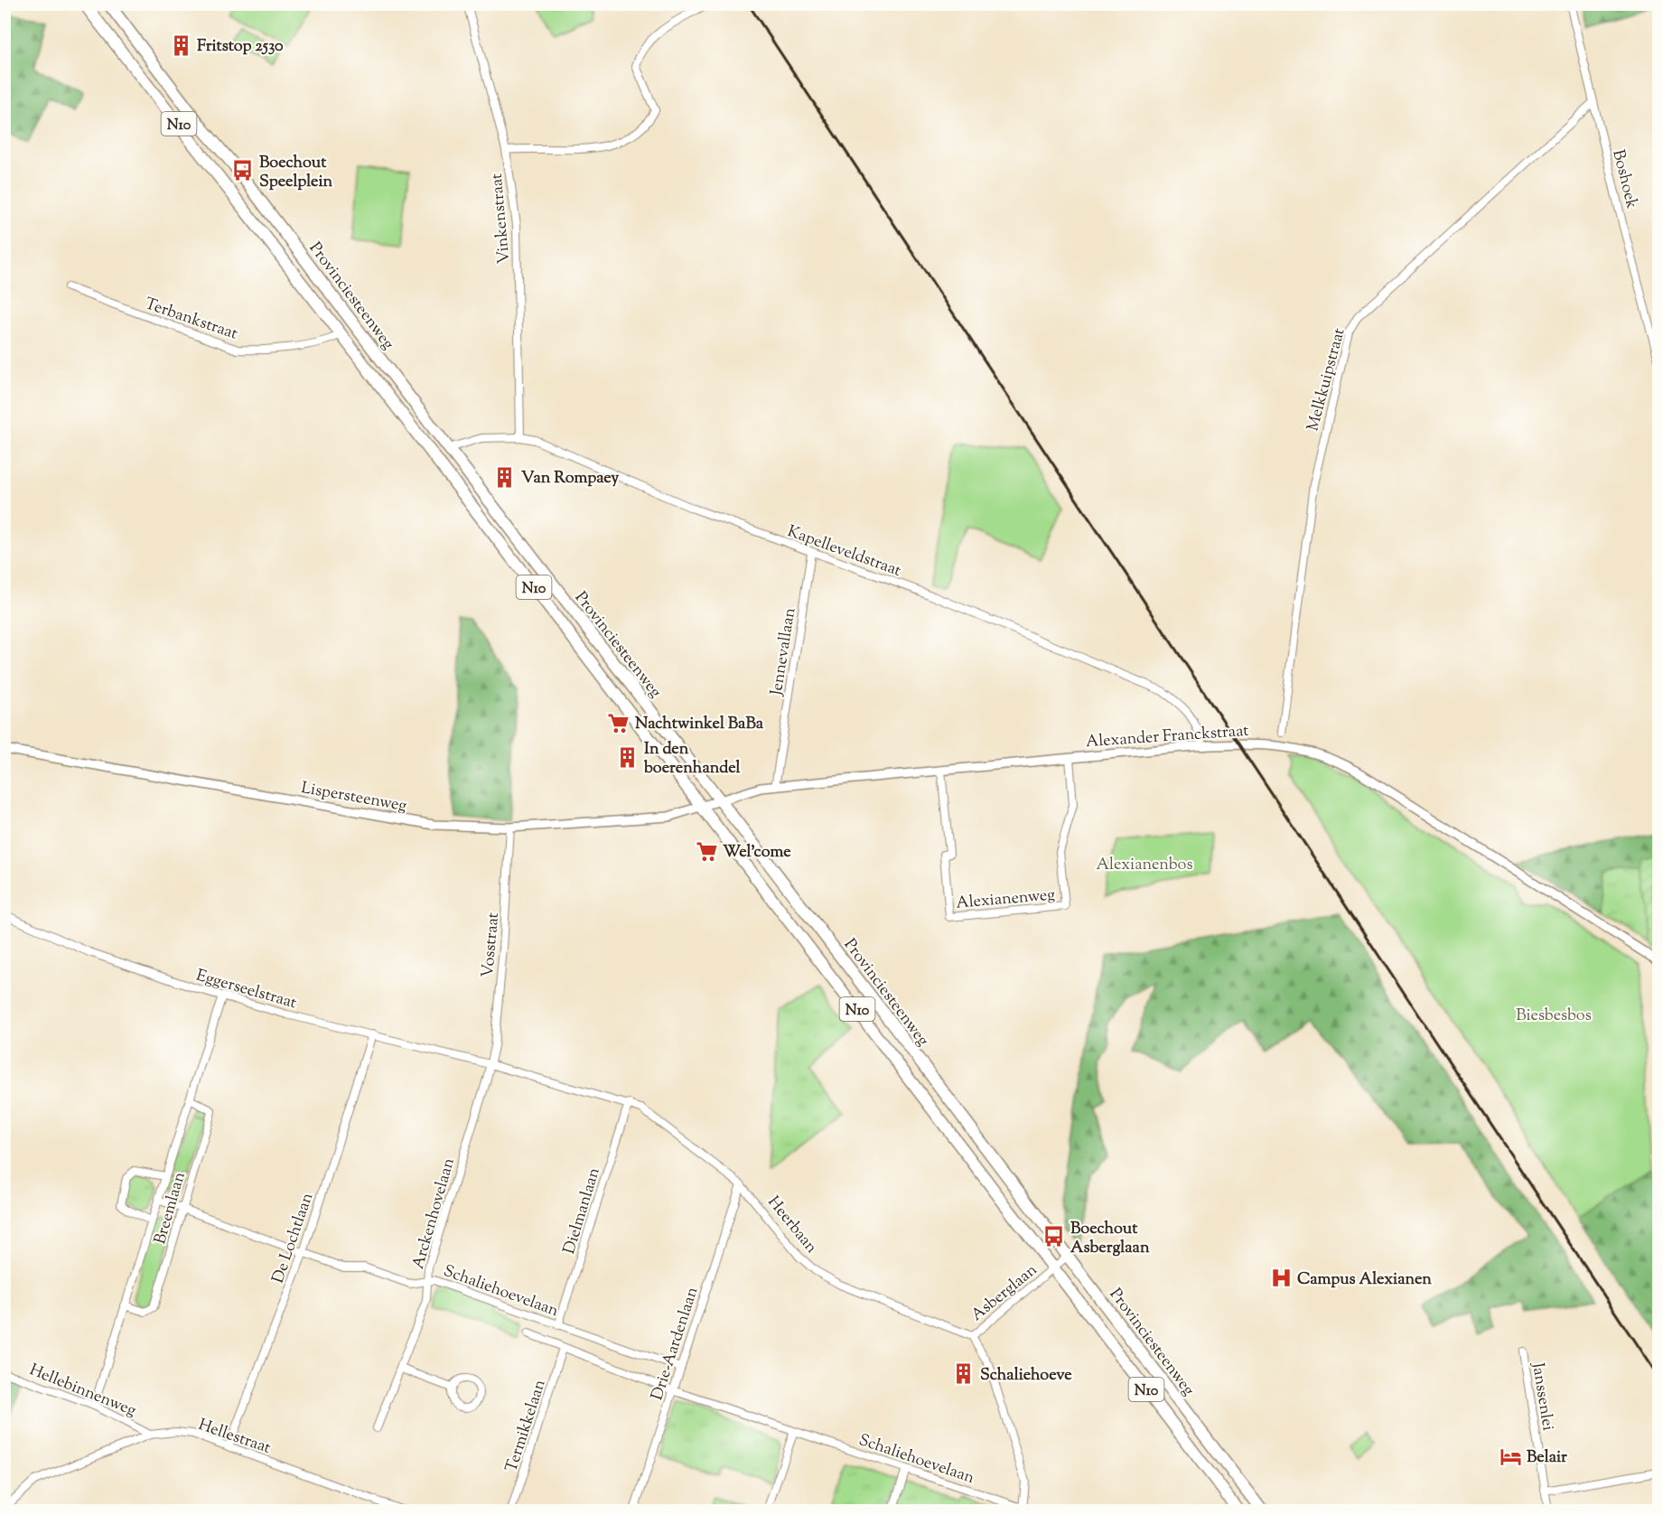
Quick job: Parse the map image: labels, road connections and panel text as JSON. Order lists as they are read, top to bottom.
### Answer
{
  "streets": {
    "main road": ["N10", "Provinciesteenweg"],
    "street": [
      "Boshoek",
      "Vinkenstraat",
      "Terbankstraat",
      "Melkkuipstraat",
      "Kapelleveldstraat",
      "Jennevallaan",
      "Alexander Franckstraat",
      "Lispersteenweg",
      "Alexianenweg",
      "Vosstraat",
      "Eggerseelstraat",
      "Breemlaan",
      "Dielmanlaan",
      "Arckenhovelaan",
      "Heerbaan",
      "De Lochtlaan",
      "Schaliehoevelaan",
      "Asberglaan",
      "Drie-Aardenlaan",
      "Hellebinnenweg",
      "Janssenlei",
      "Termikkelaan",
      "Hellestraat"
    ]
  },
  "crossings": [
    ["Boshoek", "Melkkuipstraat"],
    ["Vinkenstraat", "Kapelleveldstraat"],
    ["Provinciesteenweg", "Terbankstraat"],
    ["Provinciesteenweg", "Kapelleveldstraat"],
    ["Provinciesteenweg", "Alexander Franckstraat"],
    ["Provinciesteenweg", "Lispersteenweg"],
    ["Provinciesteenweg", "Asberglaan"],
    ["Kapelleveldstraat", "Jennevallaan"],
    ["Kapelleveldstraat", "Alexander Franckstraat"],
    ["Jennevallaan", "Alexander Franckstraat"],
    ["Alexander Franckstraat", "Lispersteenweg"],
    ["Alexander Franckstraat", "Alexianenweg"],
    ["Lispersteenweg", "Vosstraat"],
    ["Vosstraat", "Eggerseelstraat"],
    ["Vosstraat", "Arckenhovelaan"],
    ["Vosstraat", "Heerbaan"],
    ["Eggerseelstraat", "Breemlaan"],
    ["Eggerseelstraat", "Arckenhovelaan"],
    ["Eggerseelstraat", "Heerbaan"],
    ["Eggerseelstraat", "De Lochtlaan"],
    ["Breemlaan", "Schaliehoevelaan"],
    ["Breemlaan", "Hellebinnenweg"],
    ["Dielmanlaan", "Heerbaan"],
    ["Dielmanlaan", "Schaliehoevelaan"],
    ["Arckenhovelaan", "Heerbaan"],
    ["Arckenhovelaan", "Schaliehoevelaan"],
    ["Heerbaan", "Asberglaan"],
    ["Heerbaan", "Drie-Aardenlaan"],
    ["De Lochtlaan", "Schaliehoevelaan"],
    ["De Lochtlaan", "Hellestraat"],
    ["Schaliehoevelaan", "Drie-Aardenlaan"],
    ["Schaliehoevelaan", "Termikkelaan"],
    ["Hellebinnenweg", "Hellestraat"]
  ],
  "parks": ["Alexianenbos", "Biesbesbos"],
  "places": {
    "building": [
      "Fritstop 2530",
      "Van Rompaey",
      "In den boerenhandel",
      "Schaliehoeve"
    ],
    "bus stop": ["Boechout Speelplein", "Boechout Asberglaan"],
    "supermarket": ["Nachtwinkel BaBa", "Wel'come"],
    "hospital": ["Campus Alexianen"],
    "hotel": ["Belair"]
  }
}
